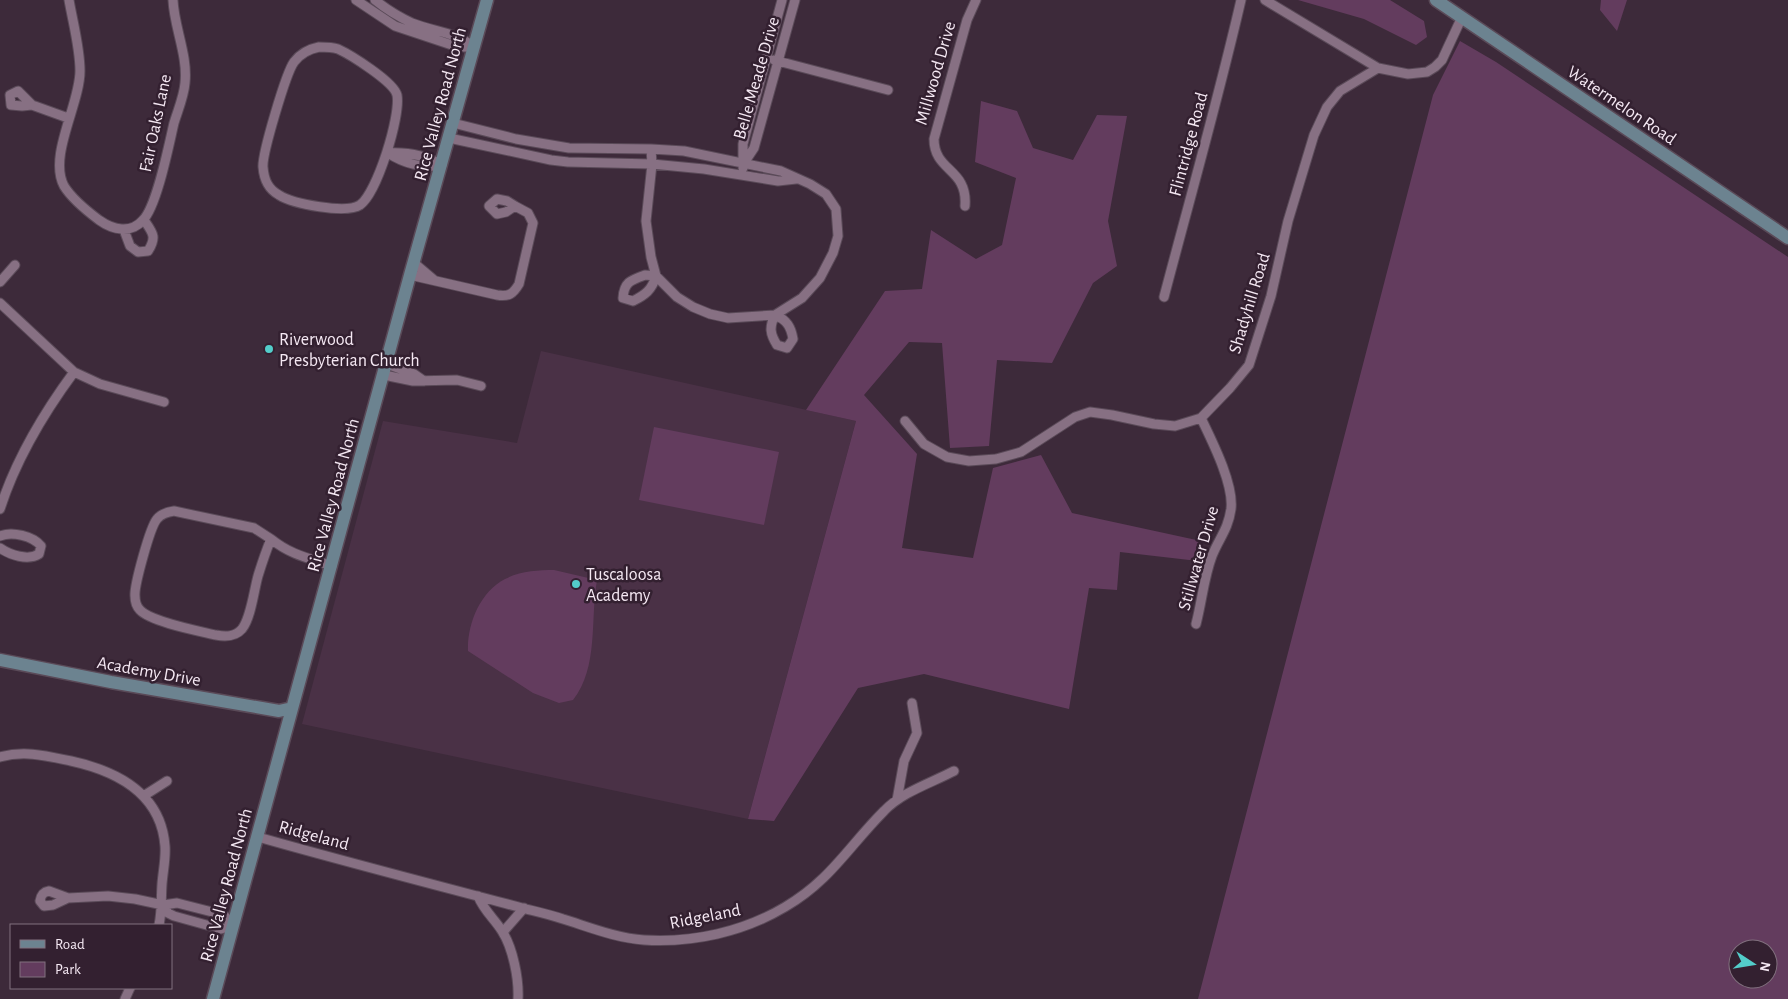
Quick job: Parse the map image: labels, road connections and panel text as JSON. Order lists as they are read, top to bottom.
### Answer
{
  "streets": {
    "street": [
      "Millwood Drive",
      "Belle Meade Drive",
      "Rice Valley Road North",
      "Watermelon Road",
      "Fair Oaks Lane",
      "Flintridge Road",
      "Shadyhill Road",
      "Stillwater Drive",
      "Academy Drive",
      "Ridgeland"
    ]
  },
  "crossings": [
    ["Rice Valley Road North", "Academy Drive"],
    ["Rice Valley Road North", "Ridgeland"],
    ["Shadyhill Road", "Stillwater Drive"]
  ],
  "places": ["Riverwood Presbyterian Church", "Tuscaloosa Academy"],
  "legend": ["Road", "Park"],
  "north": "right"
}
